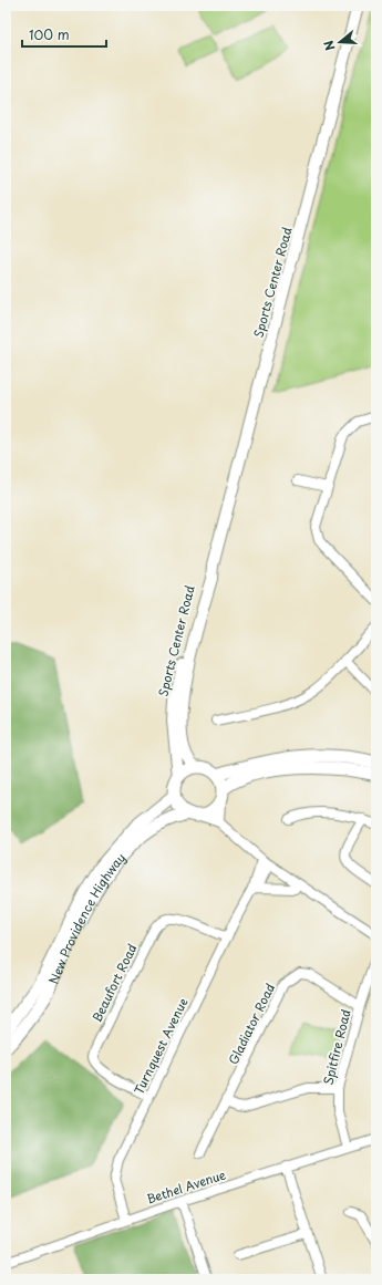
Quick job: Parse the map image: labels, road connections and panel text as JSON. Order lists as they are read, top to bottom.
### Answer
{
  "streets": {
    "highway": ["New Providence Highway"],
    "main road": ["Sports Center Road"],
    "street": [
      "Beaufort Road",
      "Gladiator Road",
      "Turnquest Avenue",
      "Spitfire Road",
      "Bethel Avenue"
    ]
  },
  "crossings": [
    ["Sports Center Road", "New Providence Highway"],
    ["Beaufort Road", "Turnquest Avenue"],
    ["Gladiator Road", "Spitfire Road"],
    ["Turnquest Avenue", "Bethel Avenue"],
    ["Spitfire Road", "Bethel Avenue"]
  ],
  "scale_bar": "100 m",
  "north": "left"
}
